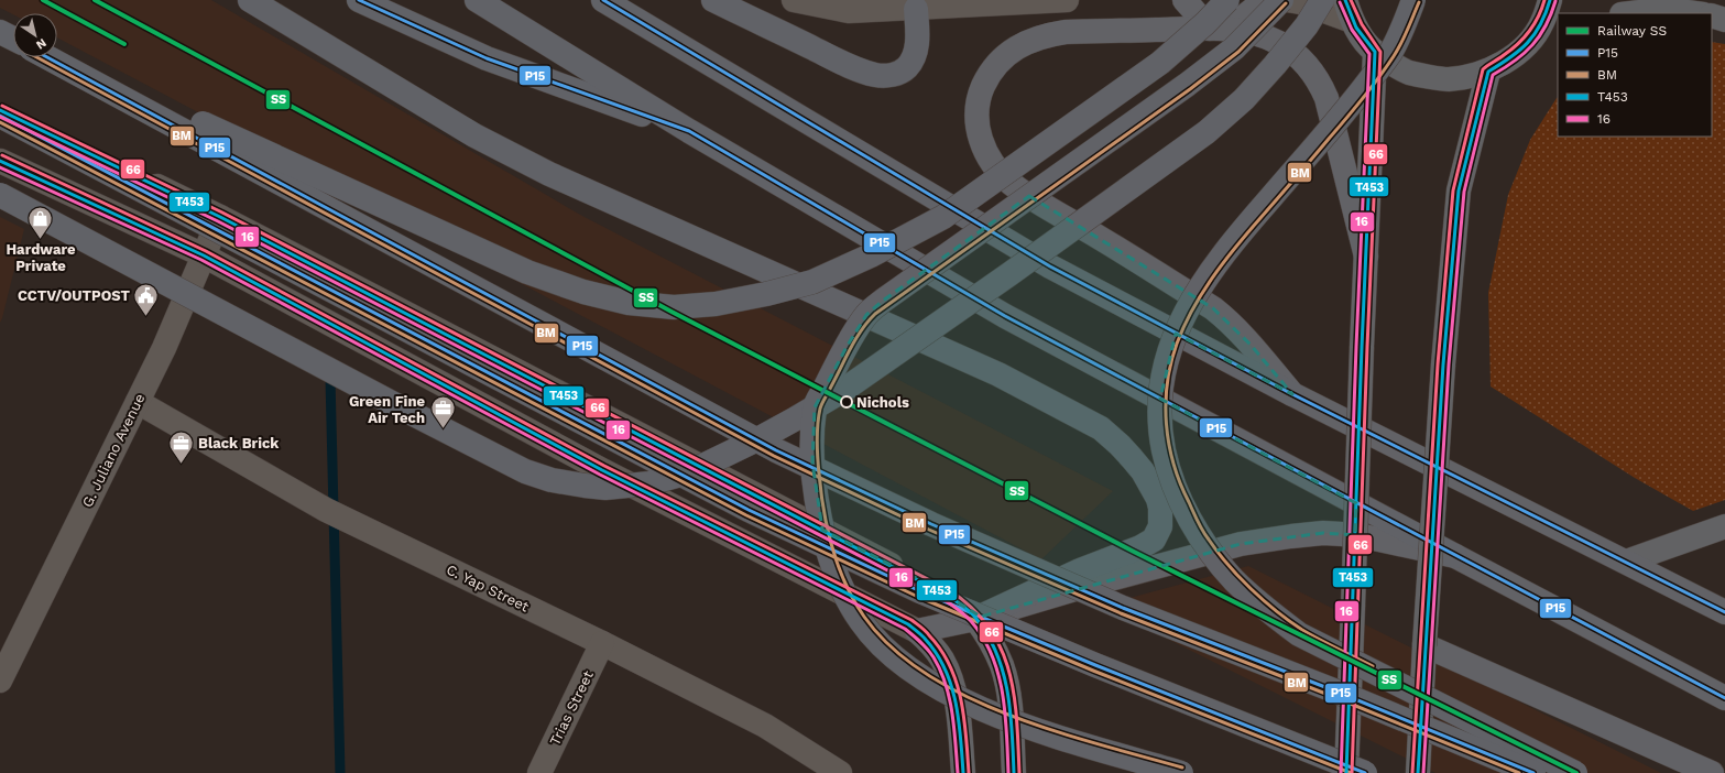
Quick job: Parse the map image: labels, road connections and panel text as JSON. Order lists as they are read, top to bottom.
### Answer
{
  "streets": {
    "main road": ["G. Juliano Avenue", "C. Yap Street", "Trias Street"]
  },
  "crossings": [
    ["G. Juliano Avenue", "C. Yap Street"],
    ["C. Yap Street", "Trias Street"]
  ],
  "places": {
    "shop": ["Hardware Private"],
    "public building": ["CCTV/OUTPOST"],
    "other": ["Nichols"],
    "office": ["Green Fine Air Tech", "Black Brick"]
  },
  "lines": [
    "rail line SS",
    "transit line P15",
    "transit line T453",
    "transit line 66",
    "transit line 16",
    "transit line BM"
  ],
  "legend": [
    "Railway SS",
    "P15",
    "BM",
    "T453",
    "16"
  ],
  "north": "bottom right"
}
